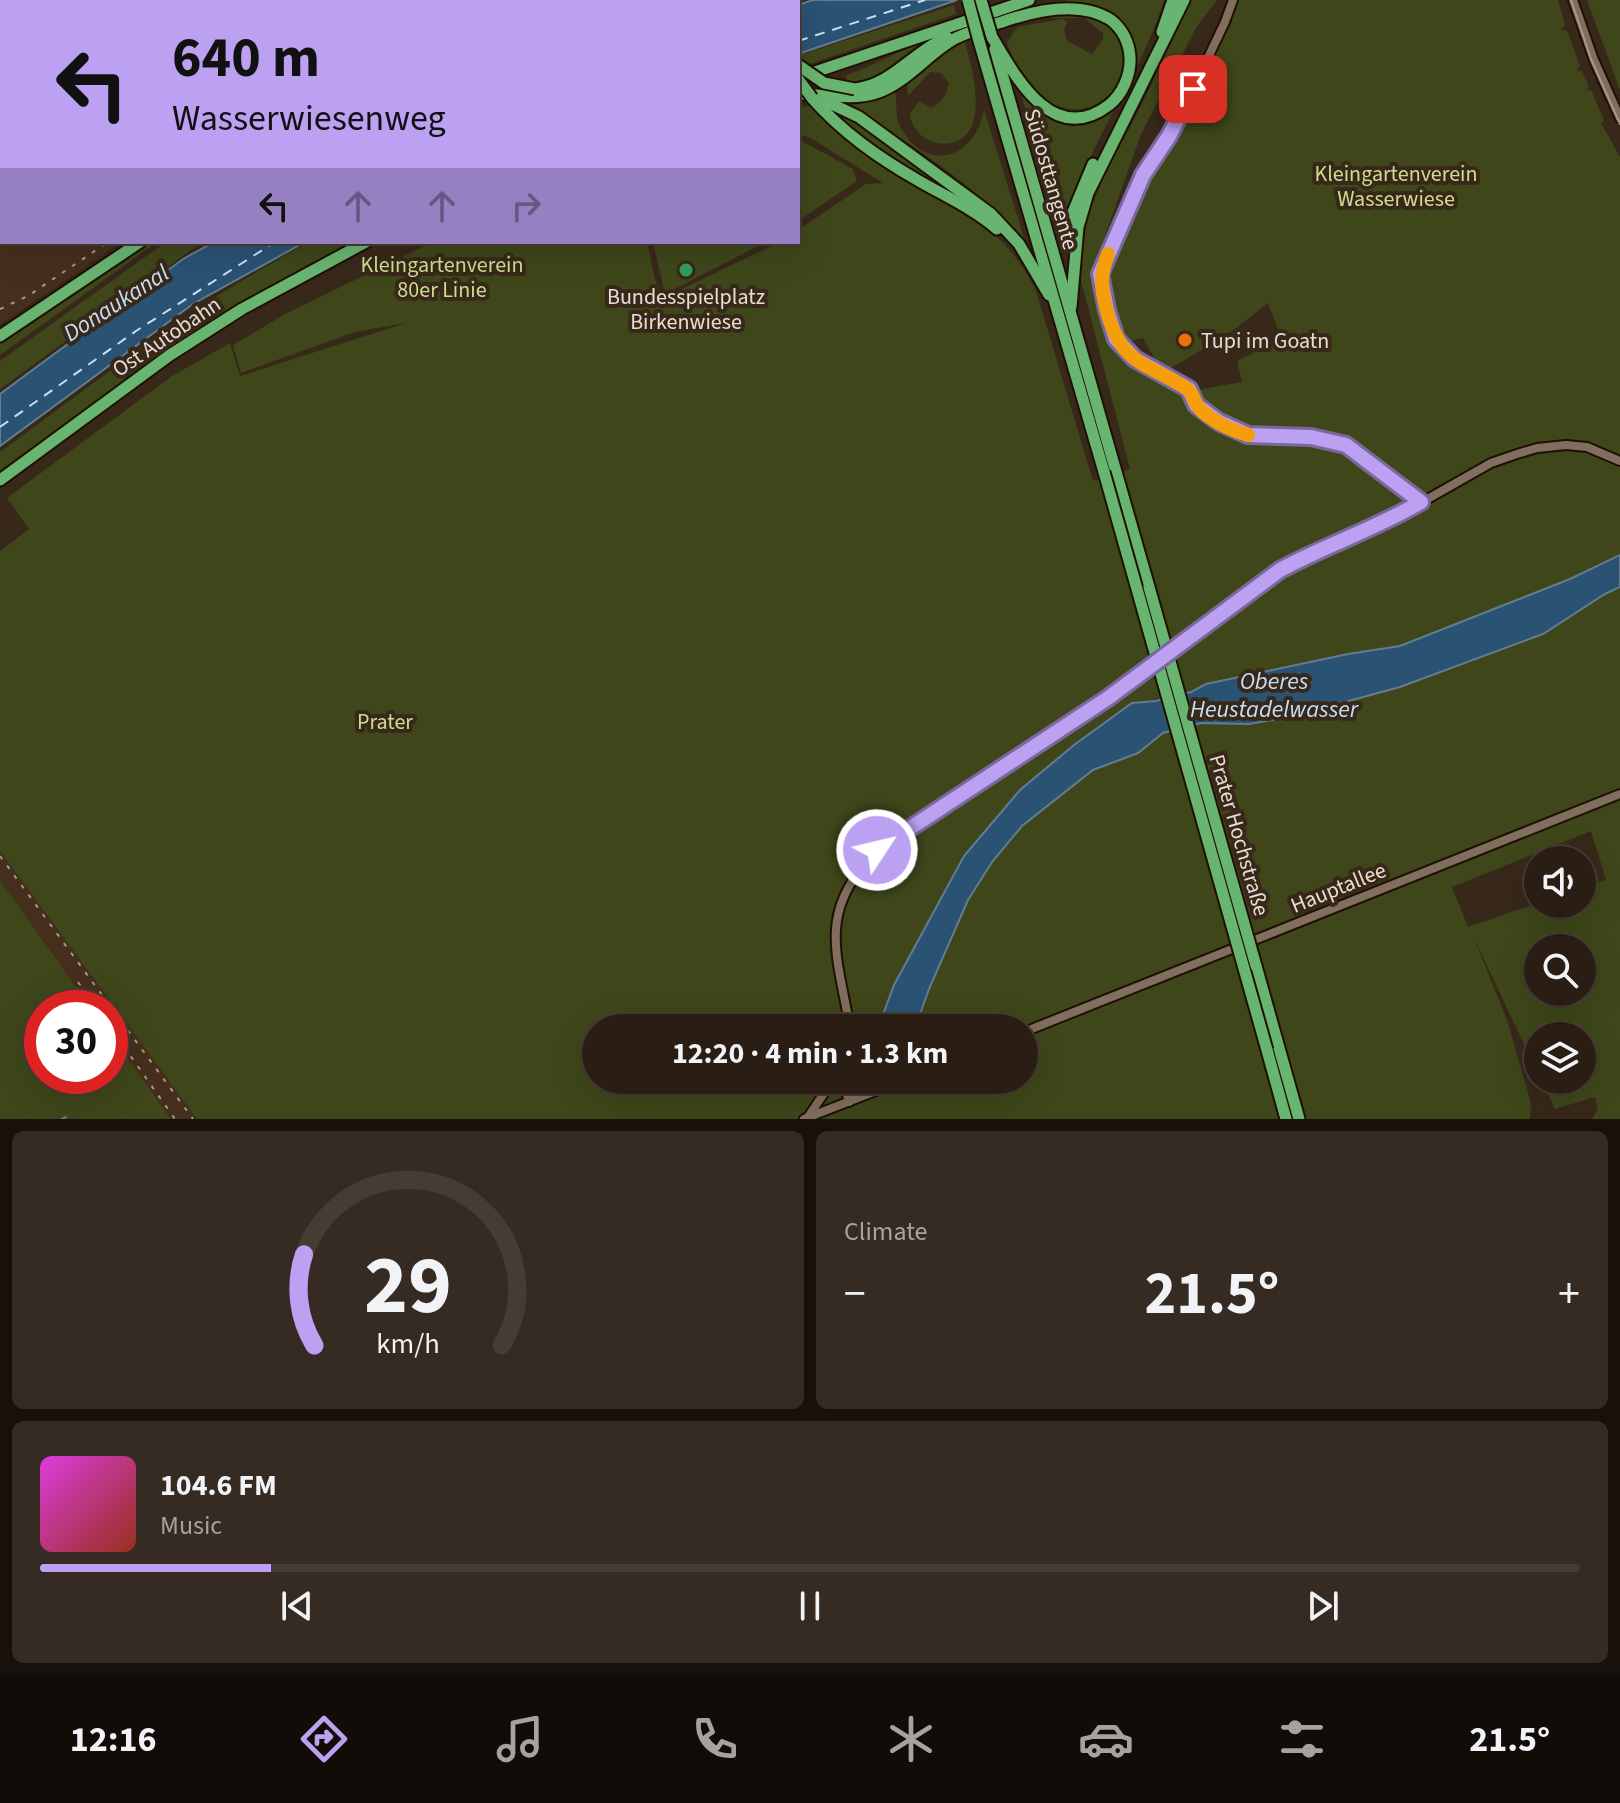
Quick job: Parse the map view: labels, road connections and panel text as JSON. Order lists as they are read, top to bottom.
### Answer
{
  "streets": {
    "highway": ["Südosttangente", "Ost Autobahn", "Prater Hochstraße"],
    "street": ["Hauptallee"]
  },
  "crossings": [
    ["Südosttangente", "Prater Hochstraße"]
  ],
  "water": ["Donaukanal", "Oberes Heustadelwasser"],
  "parks": ["Kleingartenverein Wasserwiese", "Kleingartenverein 80er Linie", "Prater"],
  "places": ["Bundesspielplatz Birkenwiese", "Tupi im Goatn"],
  "page": {
    "turn": ["640 m", "Wasserwiesenweg"],
    "limit": "30",
    "trip": "12:20 · 4 min · 1.3 km",
    "tile": "Climate",
    "heat": ["−", "21.5°", "+"],
    "song": ["104.6 FM", "Music"],
    "tabs": ["12:16", "21.5°"],
    "gauge": ["29", "km/h"]
  }
}
